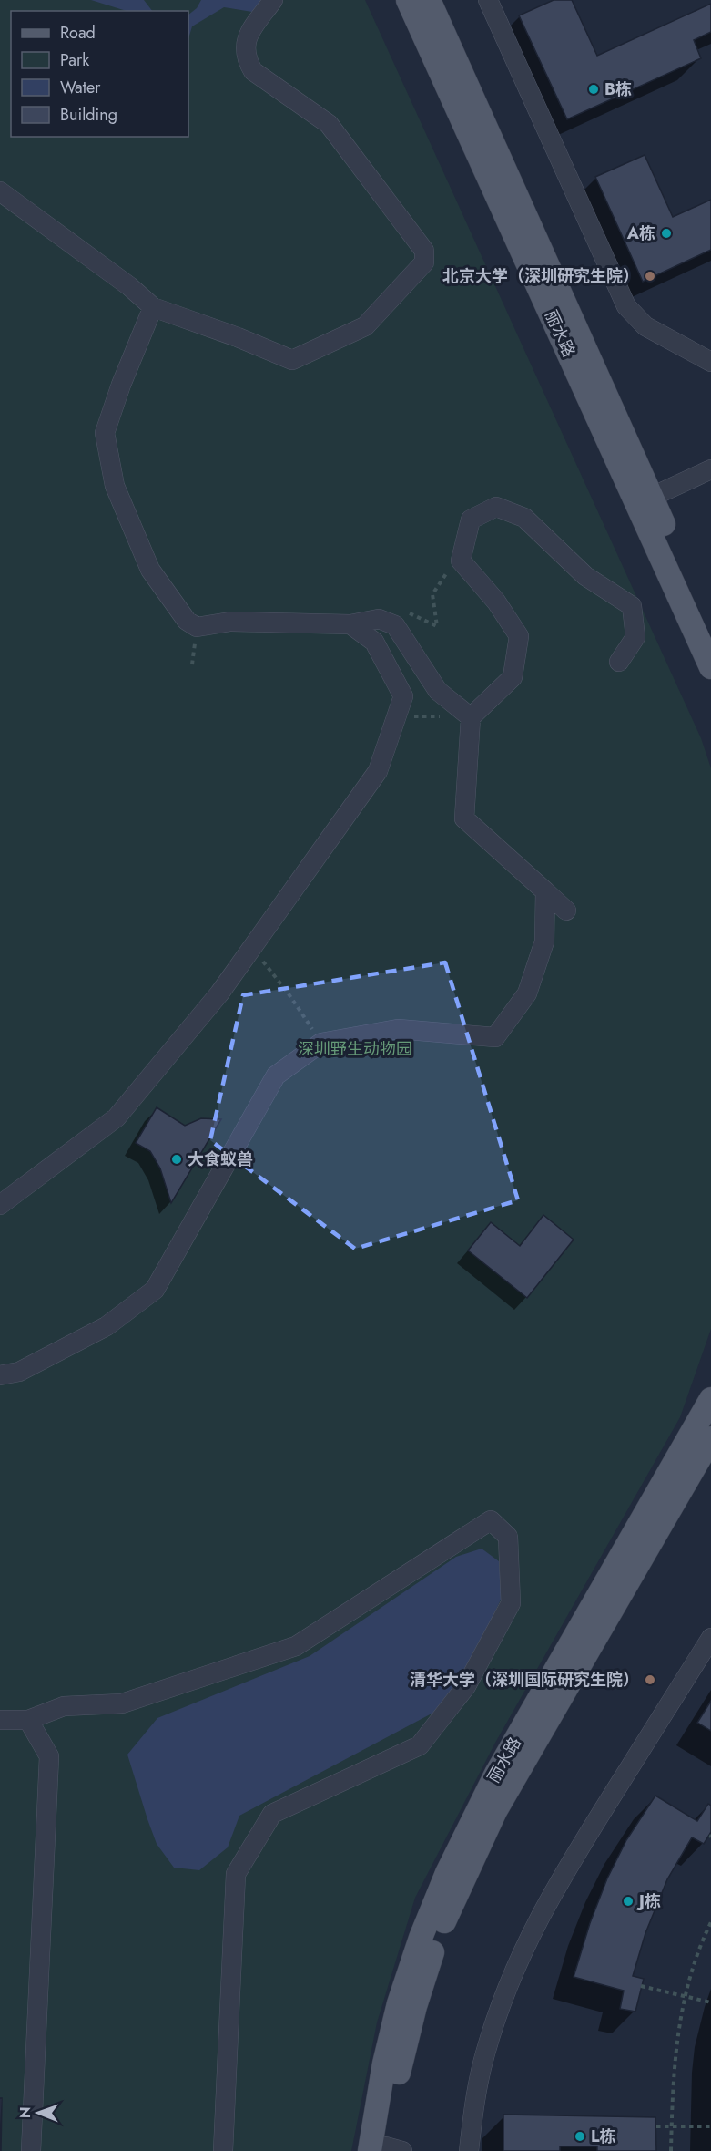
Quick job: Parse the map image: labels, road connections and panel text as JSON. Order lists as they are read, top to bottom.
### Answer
{
  "streets": {
    "main road": ["丽水路"]
  },
  "parks": ["深圳野生动物园"],
  "places": [
    "B栋",
    "A栋",
    "北京大学（深圳研究生院）",
    "大食蚁兽",
    "清华大学（深圳国际研究生院）",
    "J栋",
    "L栋"
  ],
  "legend": [
    "Road",
    "Park",
    "Water",
    "Building"
  ],
  "north": "left"
}
